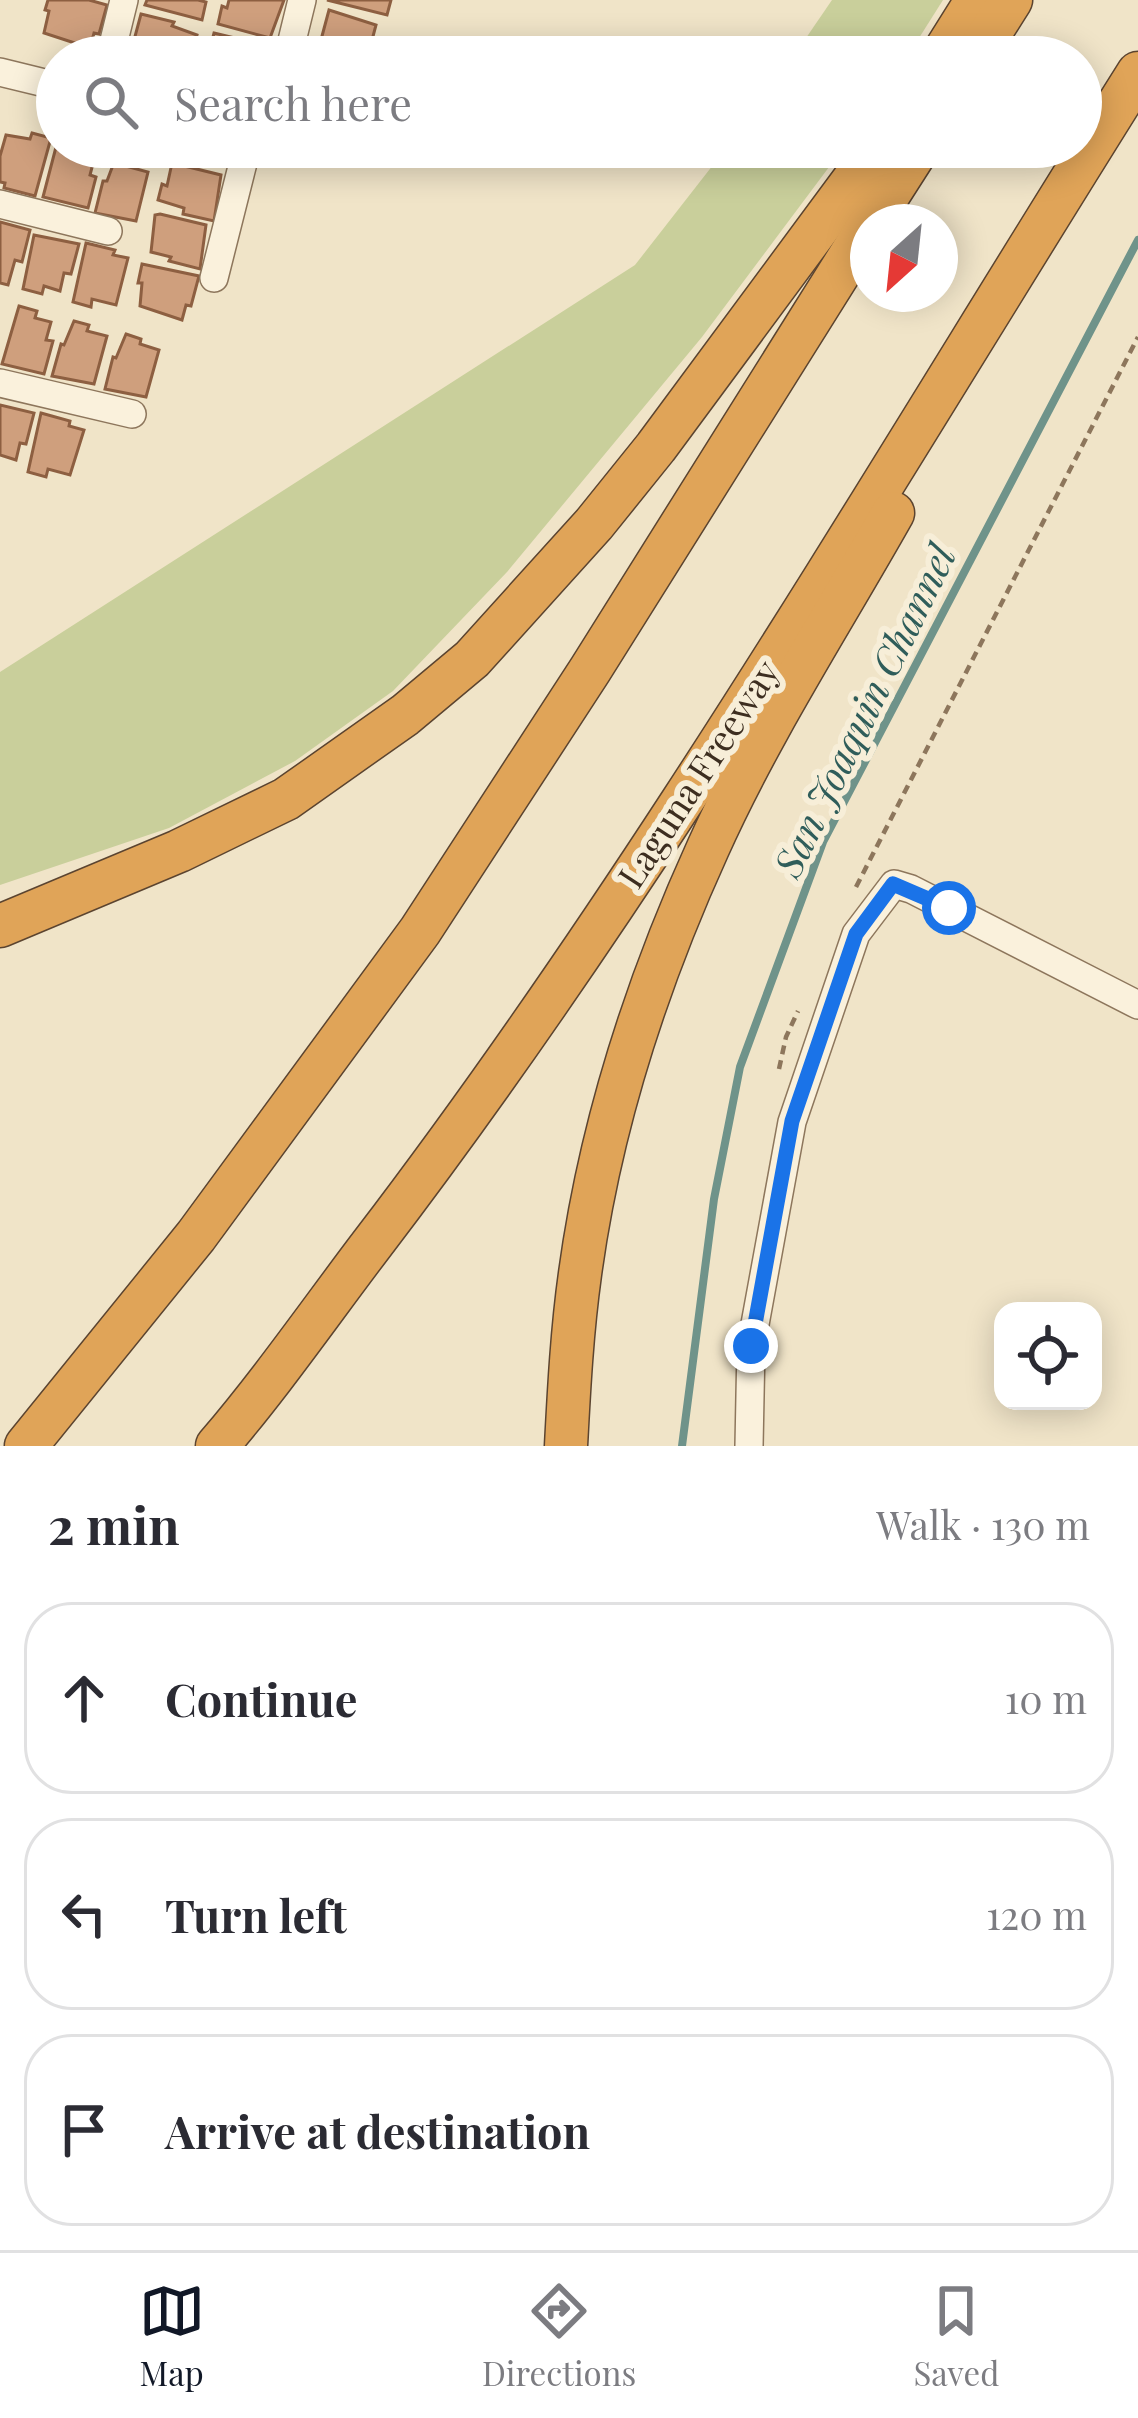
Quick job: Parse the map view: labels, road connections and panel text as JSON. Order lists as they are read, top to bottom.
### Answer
{
  "streets": {
    "highway": ["Laguna Freeway"]
  },
  "water": ["San Joaquin Channel"],
  "north": "bottom left",
  "page": {
    "search": "Search here",
    "heading": ["2 min", "Walk · 130 m"],
    "list": [
      ["Continue", "10 m"],
      ["Turn left", "120 m"],
      "Arrive at destination"
    ],
    "nav": ["Map", "Directions", "Saved"]
  }
}
